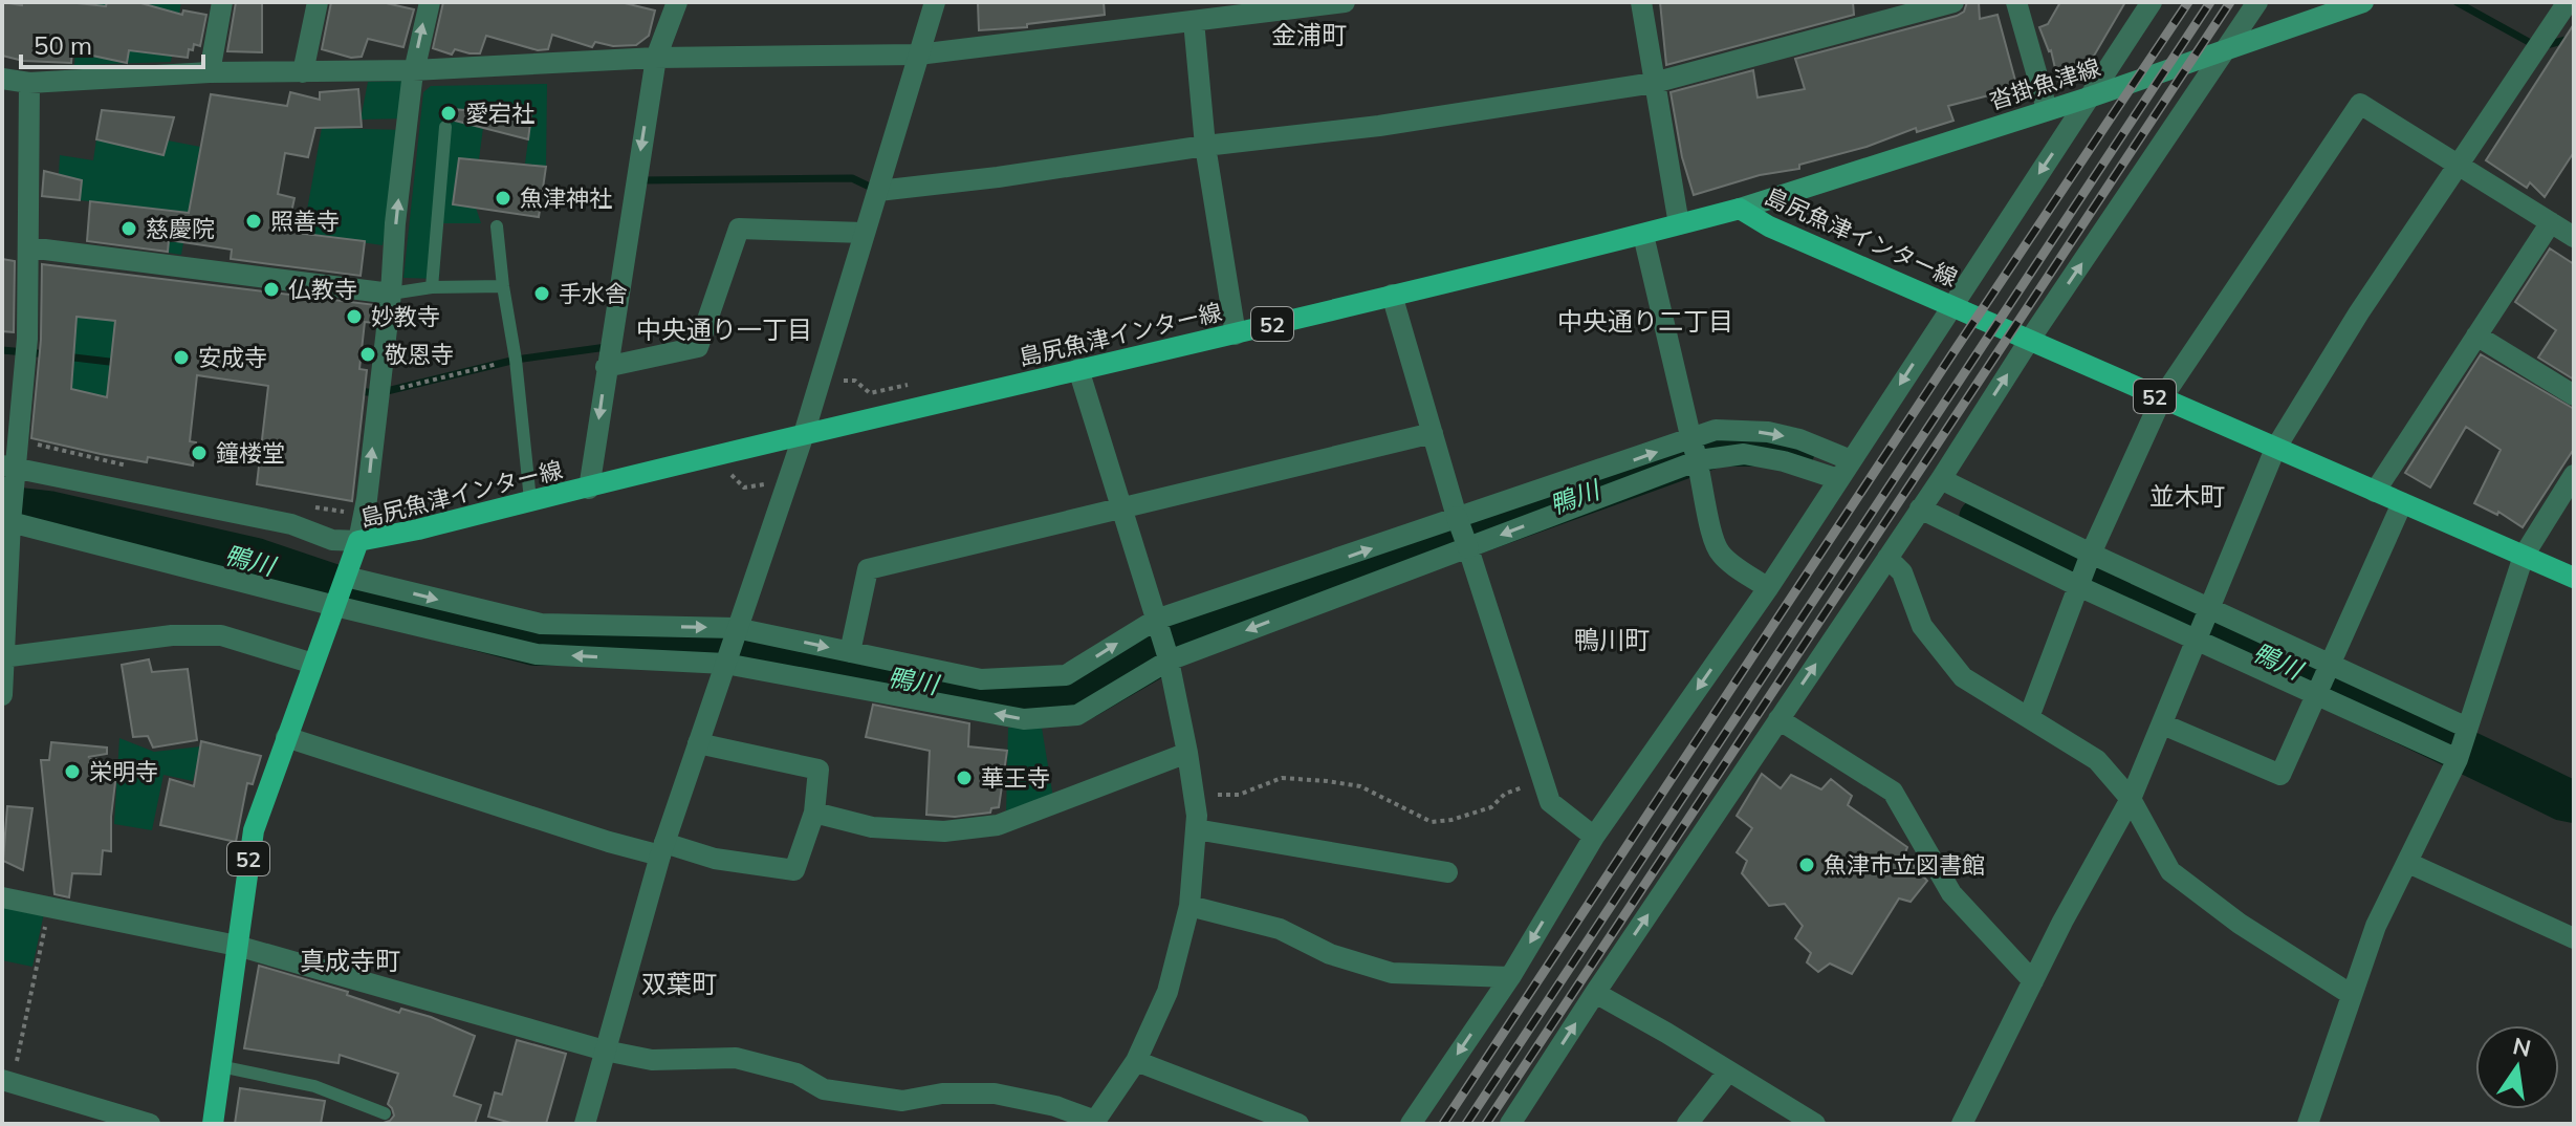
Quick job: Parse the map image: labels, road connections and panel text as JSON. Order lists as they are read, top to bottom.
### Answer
{
  "streets": {
    "main road": ["沓掛魚津線", "島尻魚津インター線", "52"]
  },
  "crossings": [
    ["沓掛魚津線", "島尻魚津インター線"]
  ],
  "districts": [
    "金浦町",
    "中央通り二丁目",
    "中央通り一丁目",
    "並木町",
    "鴨川町",
    "真成寺町",
    "双葉町"
  ],
  "water": ["鴨川"],
  "places": [
    "愛宕社",
    "魚津神社",
    "照善寺",
    "慈慶院",
    "仏教寺",
    "手水舎",
    "妙教寺",
    "敬恩寺",
    "安成寺",
    "鐘楼堂",
    "栄明寺",
    "華王寺",
    "魚津市立図書館"
  ],
  "scale_bar": "50 m",
  "north": "top"
}
